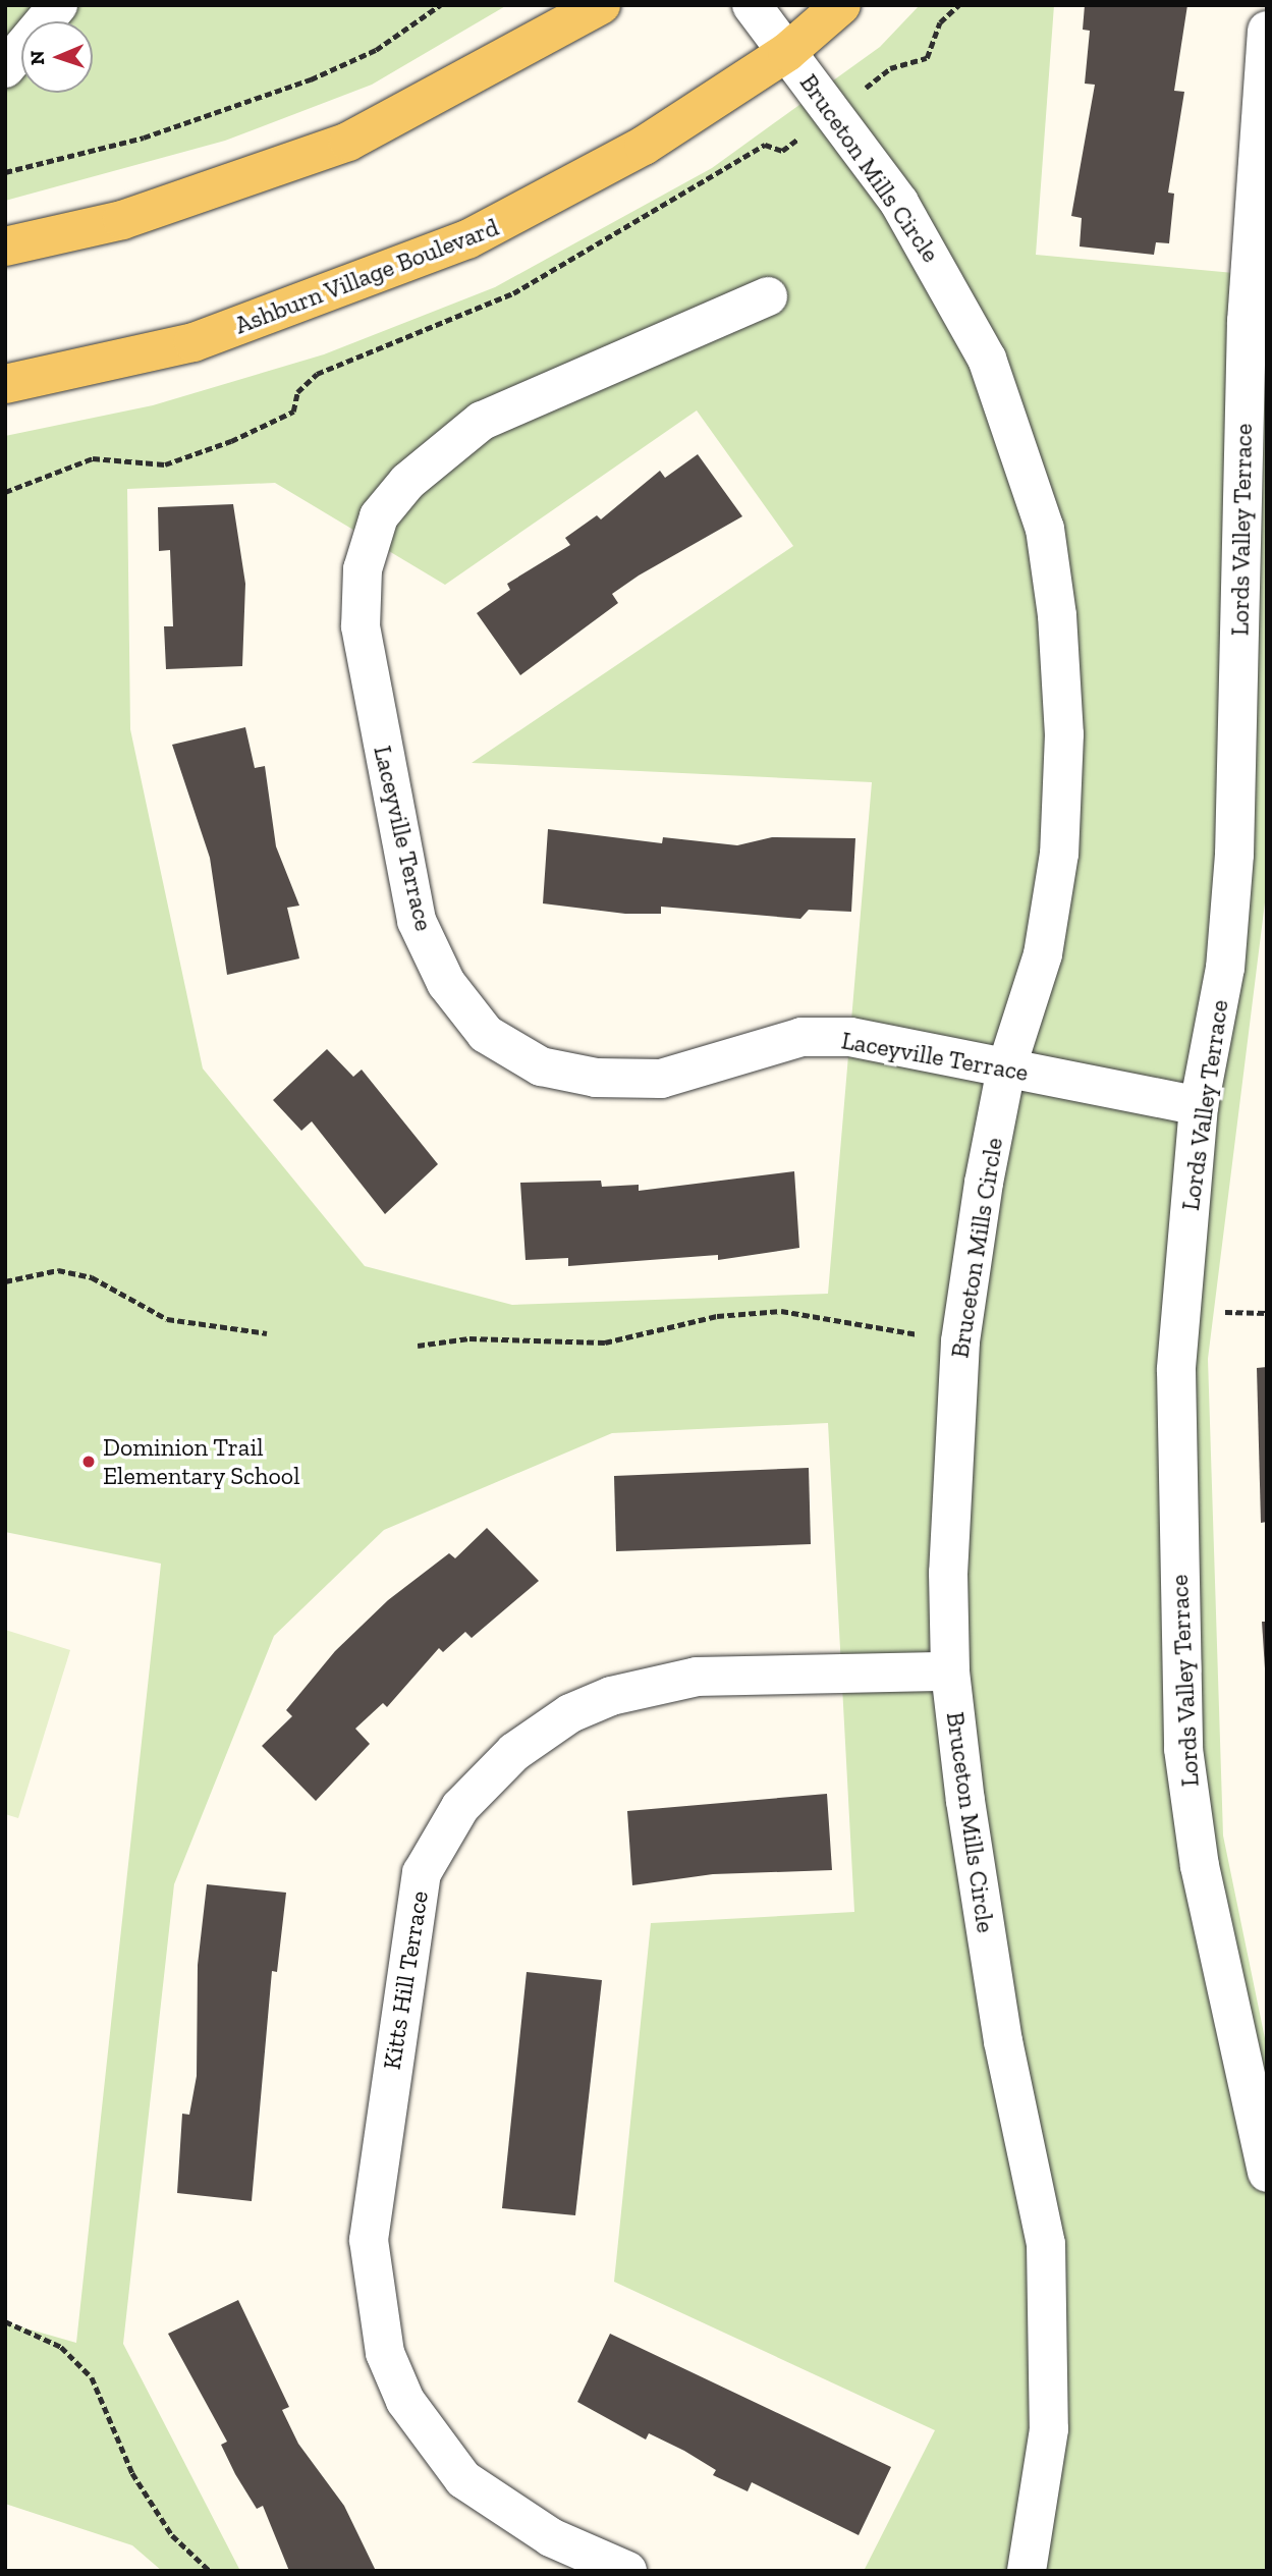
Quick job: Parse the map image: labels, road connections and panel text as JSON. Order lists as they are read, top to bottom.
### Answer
{
  "streets": {
    "main road": ["Ashburn Village Boulevard"],
    "street": [
      "Bruceton Mills Circle",
      "Lords Valley Terrace",
      "Laceyville Terrace",
      "Kitts Hill Terrace"
    ]
  },
  "crossings": [
    ["Bruceton Mills Circle", "Ashburn Village Boulevard"],
    ["Bruceton Mills Circle", "Laceyville Terrace"],
    ["Bruceton Mills Circle", "Kitts Hill Terrace"],
    ["Lords Valley Terrace", "Laceyville Terrace"]
  ],
  "places": ["Dominion Trail Elementary School"],
  "north": "left"
}
